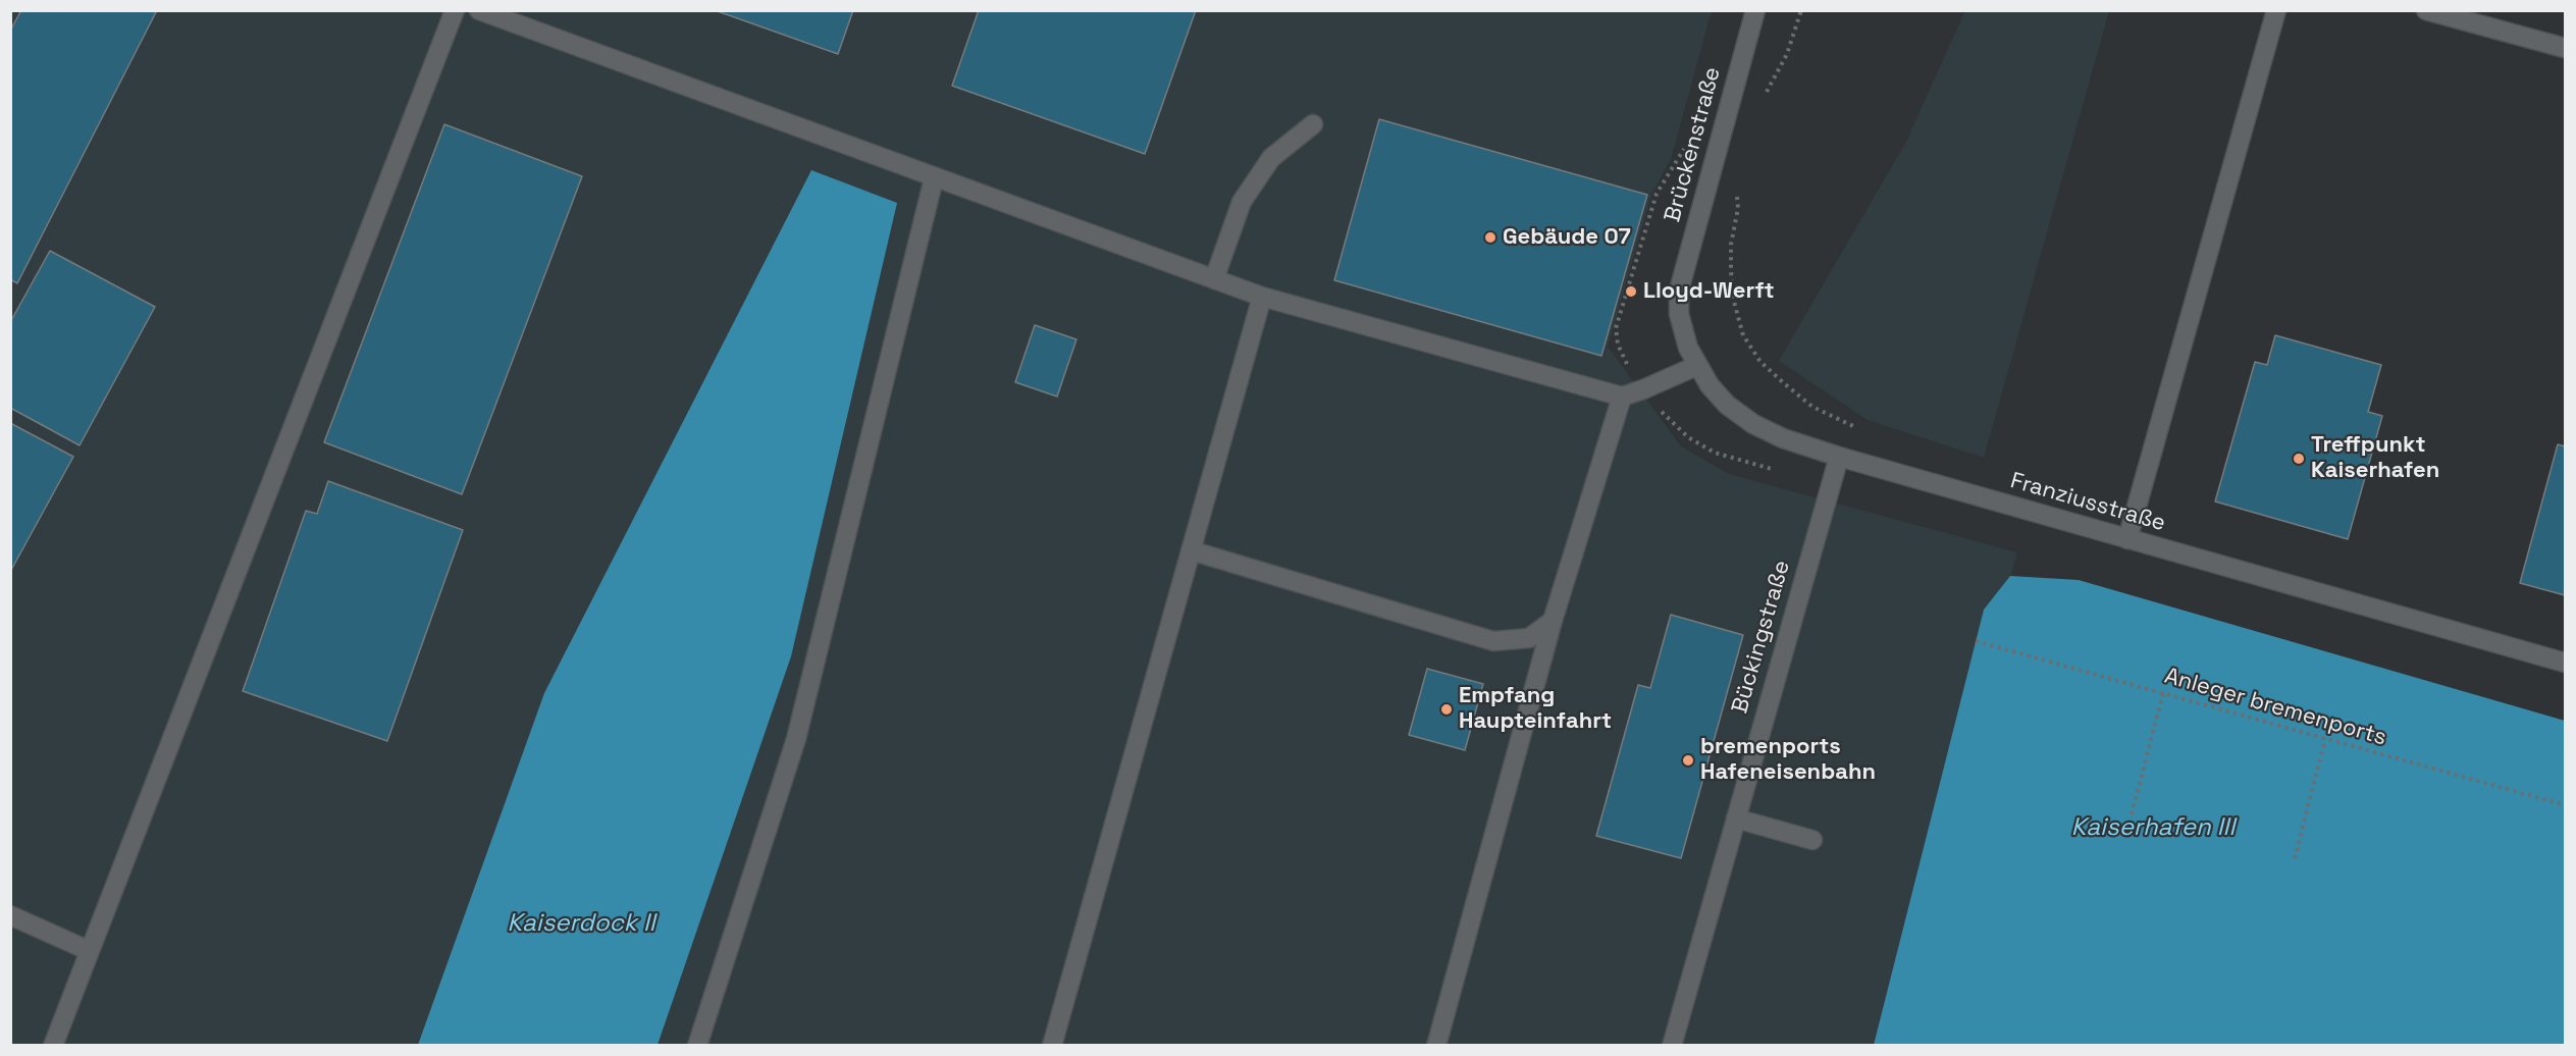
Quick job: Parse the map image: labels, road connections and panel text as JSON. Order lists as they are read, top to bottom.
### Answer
{
  "streets": {
    "main road": ["Brückenstraße", "Franziusstraße", "Bückingstraße"],
    "path": ["Anleger bremenports"]
  },
  "crossings": [
    ["Brückenstraße", "Franziusstraße"],
    ["Franziusstraße", "Bückingstraße"]
  ],
  "water": ["Kaiserhafen III", "Kaiserdock II"],
  "places": [
    "Gebäude 07",
    "Lloyd-Werft",
    "Treffpunkt Kaiserhafen",
    "Empfang Haupteinfahrt",
    "bremenports Hafeneisenbahn"
  ]
}
